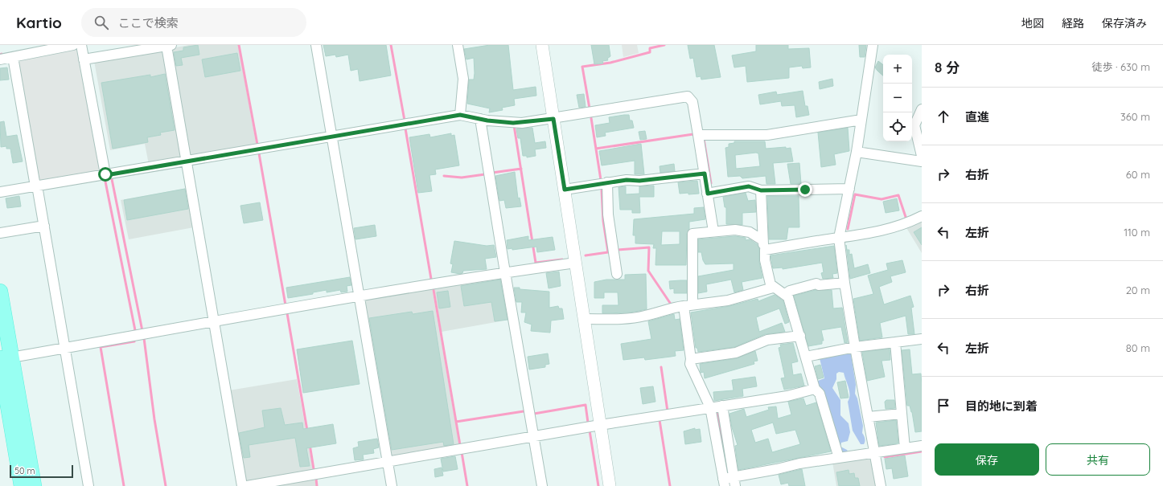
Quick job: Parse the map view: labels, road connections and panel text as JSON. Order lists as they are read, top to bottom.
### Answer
{
  "scale_bar": "50 m",
  "page": {
    "header": "Kartio",
    "search": "ここで検索",
    "nav": ["地図", "経路", "保存済み"],
    "heading": ["8 分", "徒歩 · 630 m"],
    "map_buttons": ["+", "−"],
    "list": [
      ["直進", "360 m"],
      ["右折", "60 m"],
      ["左折", "110 m"],
      ["右折", "20 m"],
      ["左折", "80 m"],
      "目的地に到着"
    ],
    "buttons": ["保存", "共有"],
    "scale": "50 m"
  }
}
